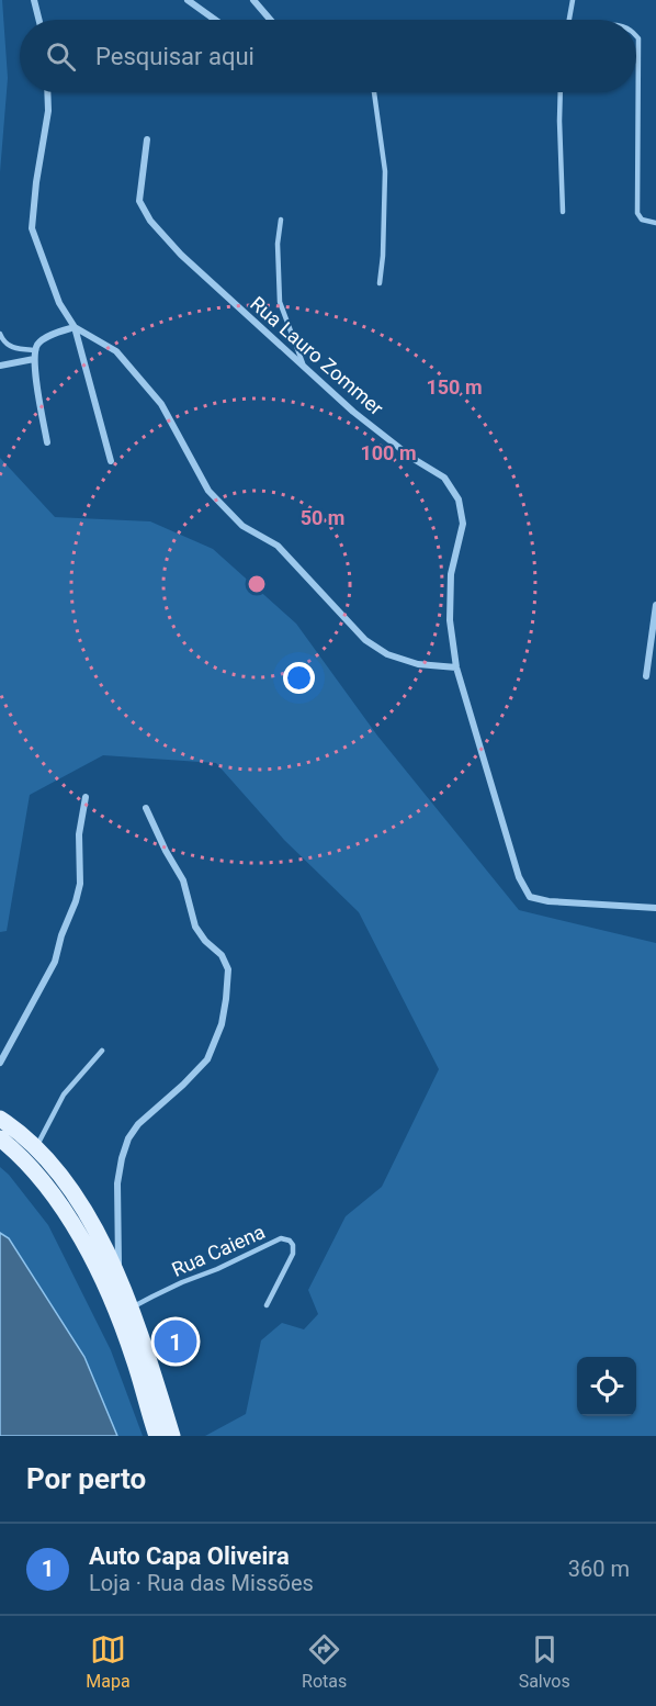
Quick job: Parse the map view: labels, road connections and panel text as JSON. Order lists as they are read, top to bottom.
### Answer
{
  "streets": {
    "street": ["Rua Lauro Zommer"],
    "lane": ["Rua Caiena"]
  },
  "page": {
    "search": "Pesquisar aqui",
    "pins": "1",
    "heading": "Por perto",
    "list": [
      {
        "mark": "1",
        "name": "Auto Capa Oliveira",
        "note": "Loja · Rua das Missões",
        "value": "360 m"
      }
    ],
    "nav": ["Mapa", "Rotas", "Salvos"]
  },
  "rings": ["150 m", "100 m", "50 m"]
}
